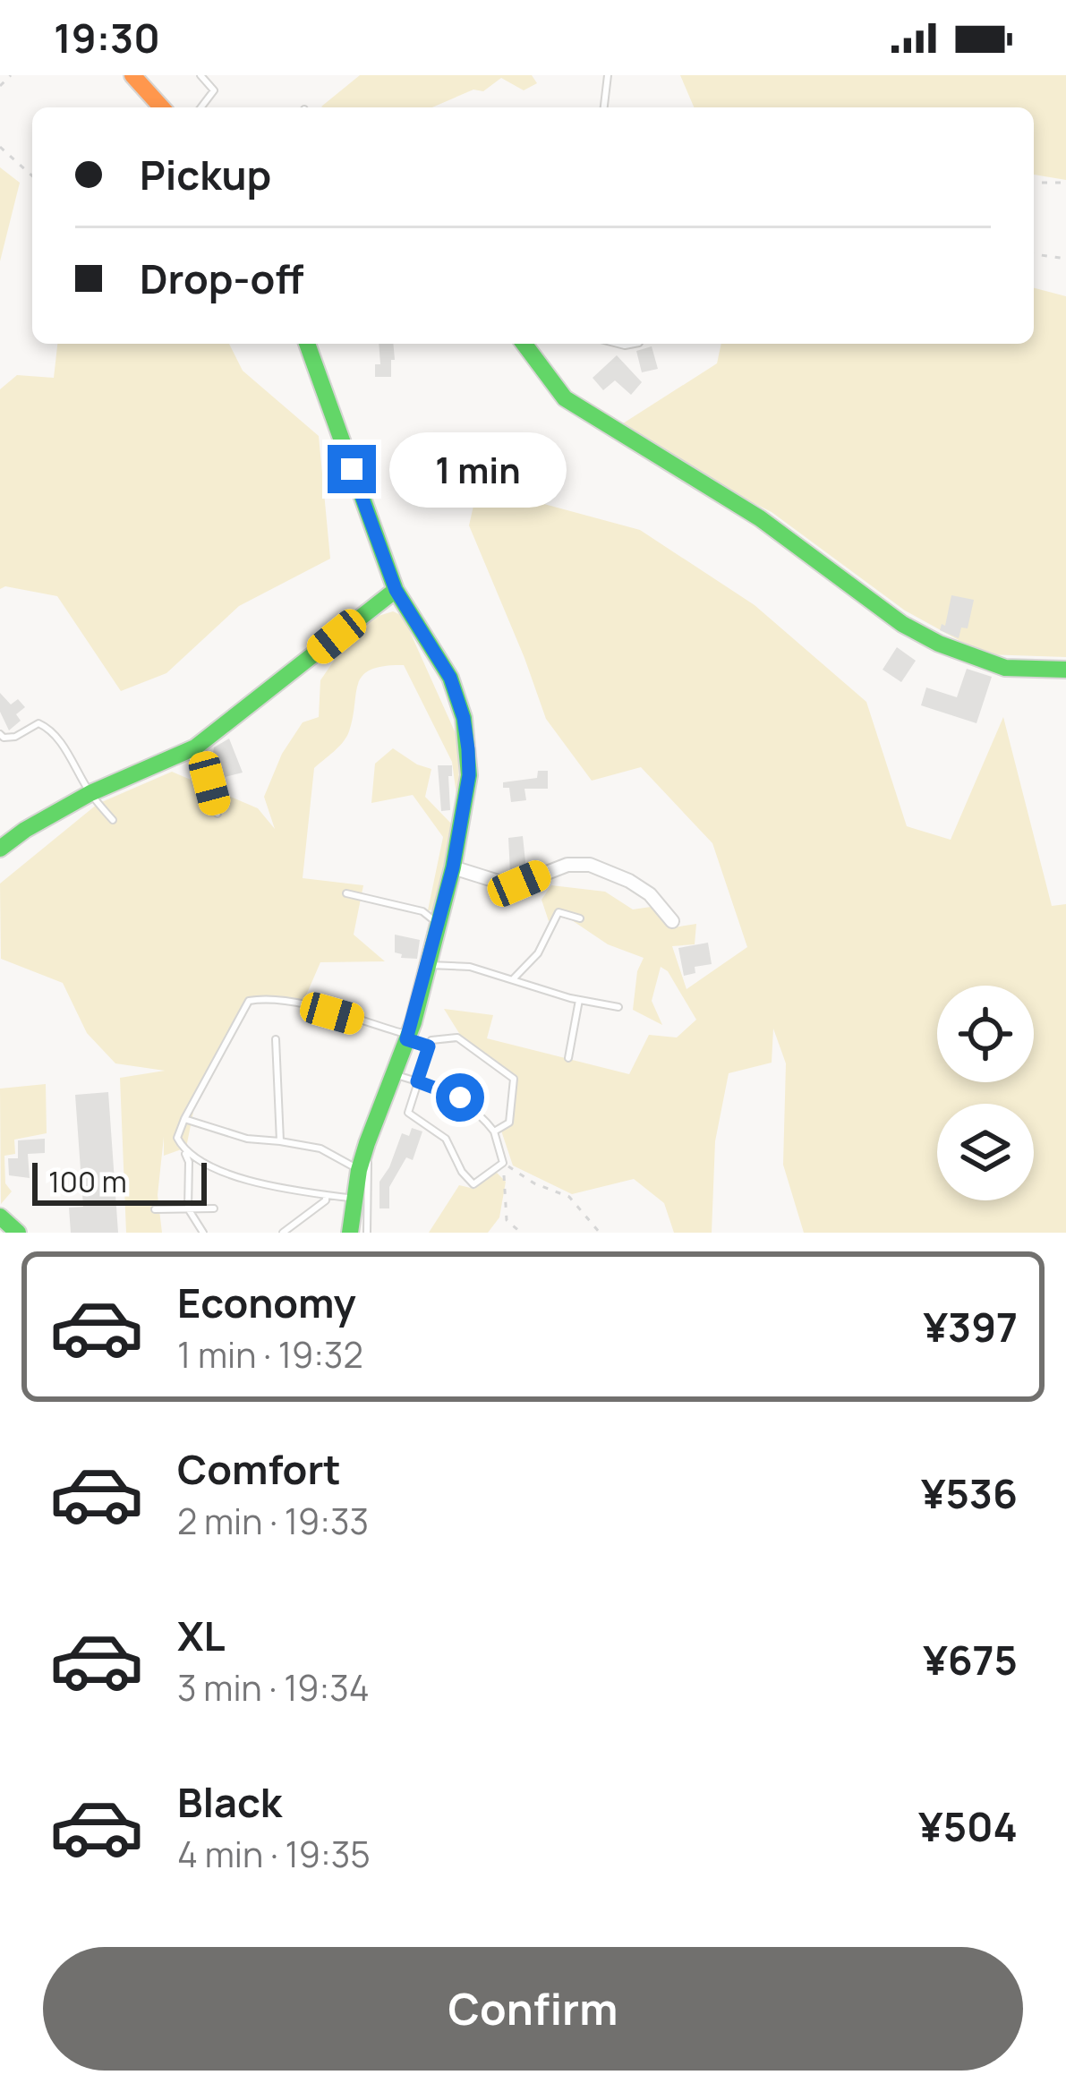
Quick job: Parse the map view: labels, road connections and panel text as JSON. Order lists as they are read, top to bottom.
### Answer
{
  "scale_bar": "100 m",
  "page": {
    "status": "19:30",
    "banner": ["Pickup", "Drop-off"],
    "bubble": "1 min",
    "scale": "100 m",
    "list": [
      {
        "name": "Economy",
        "note": "1 min · 19:32",
        "value": "¥397"
      },
      {
        "name": "Comfort",
        "note": "2 min · 19:33",
        "value": "¥536"
      },
      {
        "name": "XL",
        "note": "3 min · 19:34",
        "value": "¥675"
      },
      {
        "name": "Black",
        "note": "4 min · 19:35",
        "value": "¥504"
      }
    ],
    "buttons": "Confirm"
  }
}
